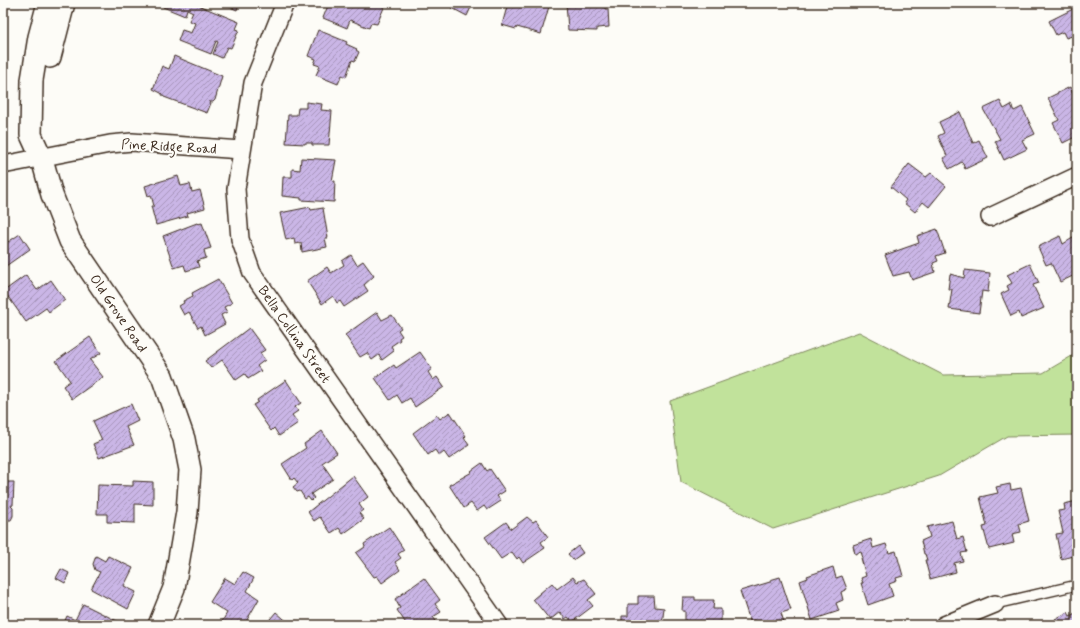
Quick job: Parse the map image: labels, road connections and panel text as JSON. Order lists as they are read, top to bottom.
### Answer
{
  "streets": {
    "street": ["Pine Ridge Road", "Old Grove Road", "Bella Collina Street"]
  },
  "crossings": [
    ["Pine Ridge Road", "Old Grove Road"],
    ["Pine Ridge Road", "Bella Collina Street"]
  ]
}
